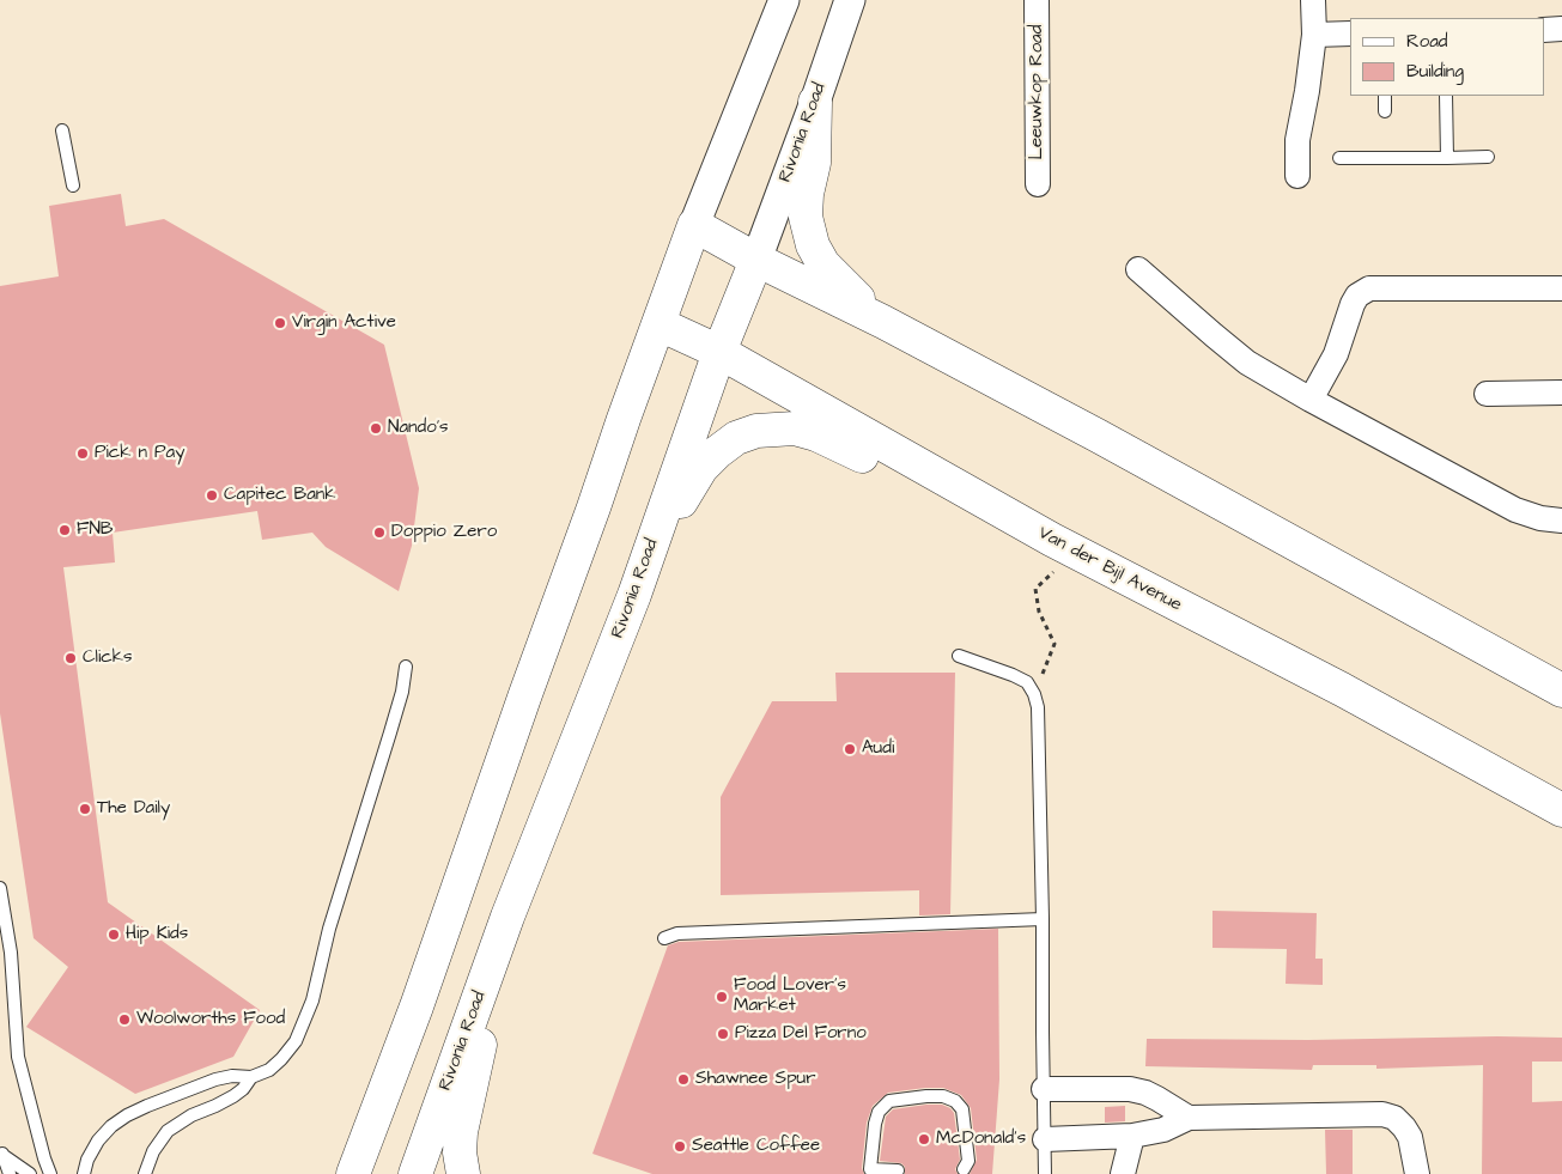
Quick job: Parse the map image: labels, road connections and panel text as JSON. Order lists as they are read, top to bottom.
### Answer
{
  "streets": {
    "main road": ["Rivonia Road", "Van der Bijl Avenue"],
    "street": ["Leeuwkop Road"]
  },
  "crossings": [
    ["Rivonia Road", "Van der Bijl Avenue"]
  ],
  "places": [
    "Virgin Active",
    "Nando's",
    "Pick n Pay",
    "Capitec Bank",
    "FNB",
    "Doppio Zero",
    "Clicks",
    "Audi",
    "The Daily",
    "Hip Kids",
    "Food Lover's Market",
    "Woolworths Food",
    "Pizza Del Forno",
    "Shawnee Spur",
    "McDonald's",
    "Seattle Coffee"
  ],
  "legend": ["Road", "Building"]
}
